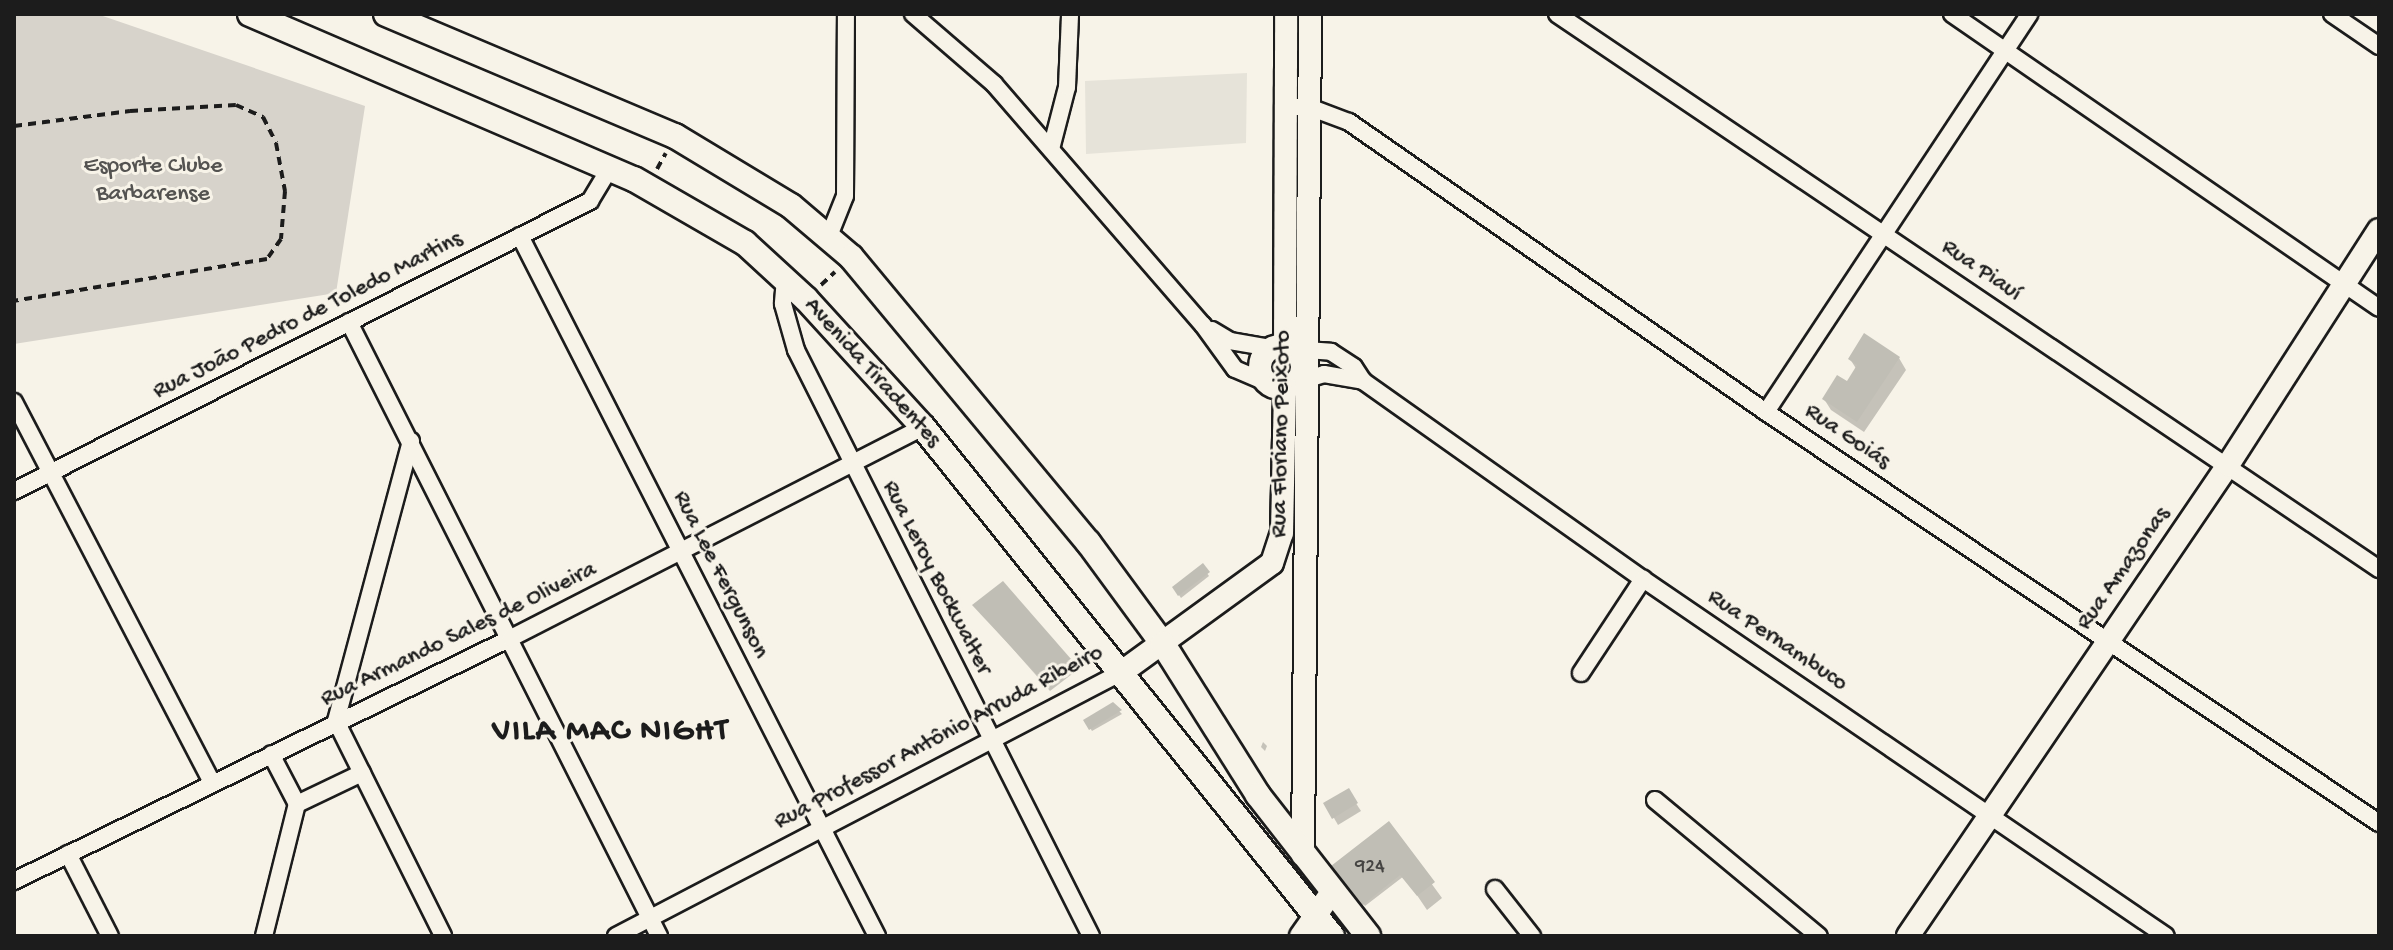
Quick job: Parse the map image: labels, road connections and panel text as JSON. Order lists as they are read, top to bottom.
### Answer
{
  "streets": {
    "main road": [
      "Avenida Tiradentes",
      "Rua Floriano Peixoto",
      "Rua Amazonas",
      "Rua Professor Antônio Arruda Ribeiro"
    ],
    "street": [
      "Rua Piauí",
      "Rua João Pedro de Toledo Martins",
      "Rua Goiás",
      "Rua Lee Fergunson",
      "Rua Leroy Bockwalter",
      "Rua Armando Sales de Oliveira",
      "Rua Pernambuco"
    ]
  },
  "crossings": [
    ["Rua Piauí", "Rua Amazonas"],
    ["Rua João Pedro de Toledo Martins", "Avenida Tiradentes"],
    ["Rua João Pedro de Toledo Martins", "Rua Lee Fergunson"],
    ["Avenida Tiradentes", "Rua Leroy Bockwalter"],
    ["Avenida Tiradentes", "Rua Armando Sales de Oliveira"],
    ["Avenida Tiradentes", "Rua Professor Antônio Arruda Ribeiro"],
    ["Rua Floriano Peixoto", "Rua Goiás"],
    ["Rua Floriano Peixoto", "Rua Pernambuco"],
    ["Rua Floriano Peixoto", "Rua Professor Antônio Arruda Ribeiro"],
    ["Rua Goiás", "Rua Amazonas"],
    ["Rua Amazonas", "Rua Pernambuco"],
    ["Rua Lee Fergunson", "Rua Armando Sales de Oliveira"],
    ["Rua Lee Fergunson", "Rua Professor Antônio Arruda Ribeiro"],
    ["Rua Leroy Bockwalter", "Rua Armando Sales de Oliveira"],
    ["Rua Leroy Bockwalter", "Rua Professor Antônio Arruda Ribeiro"]
  ],
  "districts": ["VILA MAC NIGHT"],
  "parks": ["Esporte Clube Barbarense"],
  "house_numbers": ["924"]
}
